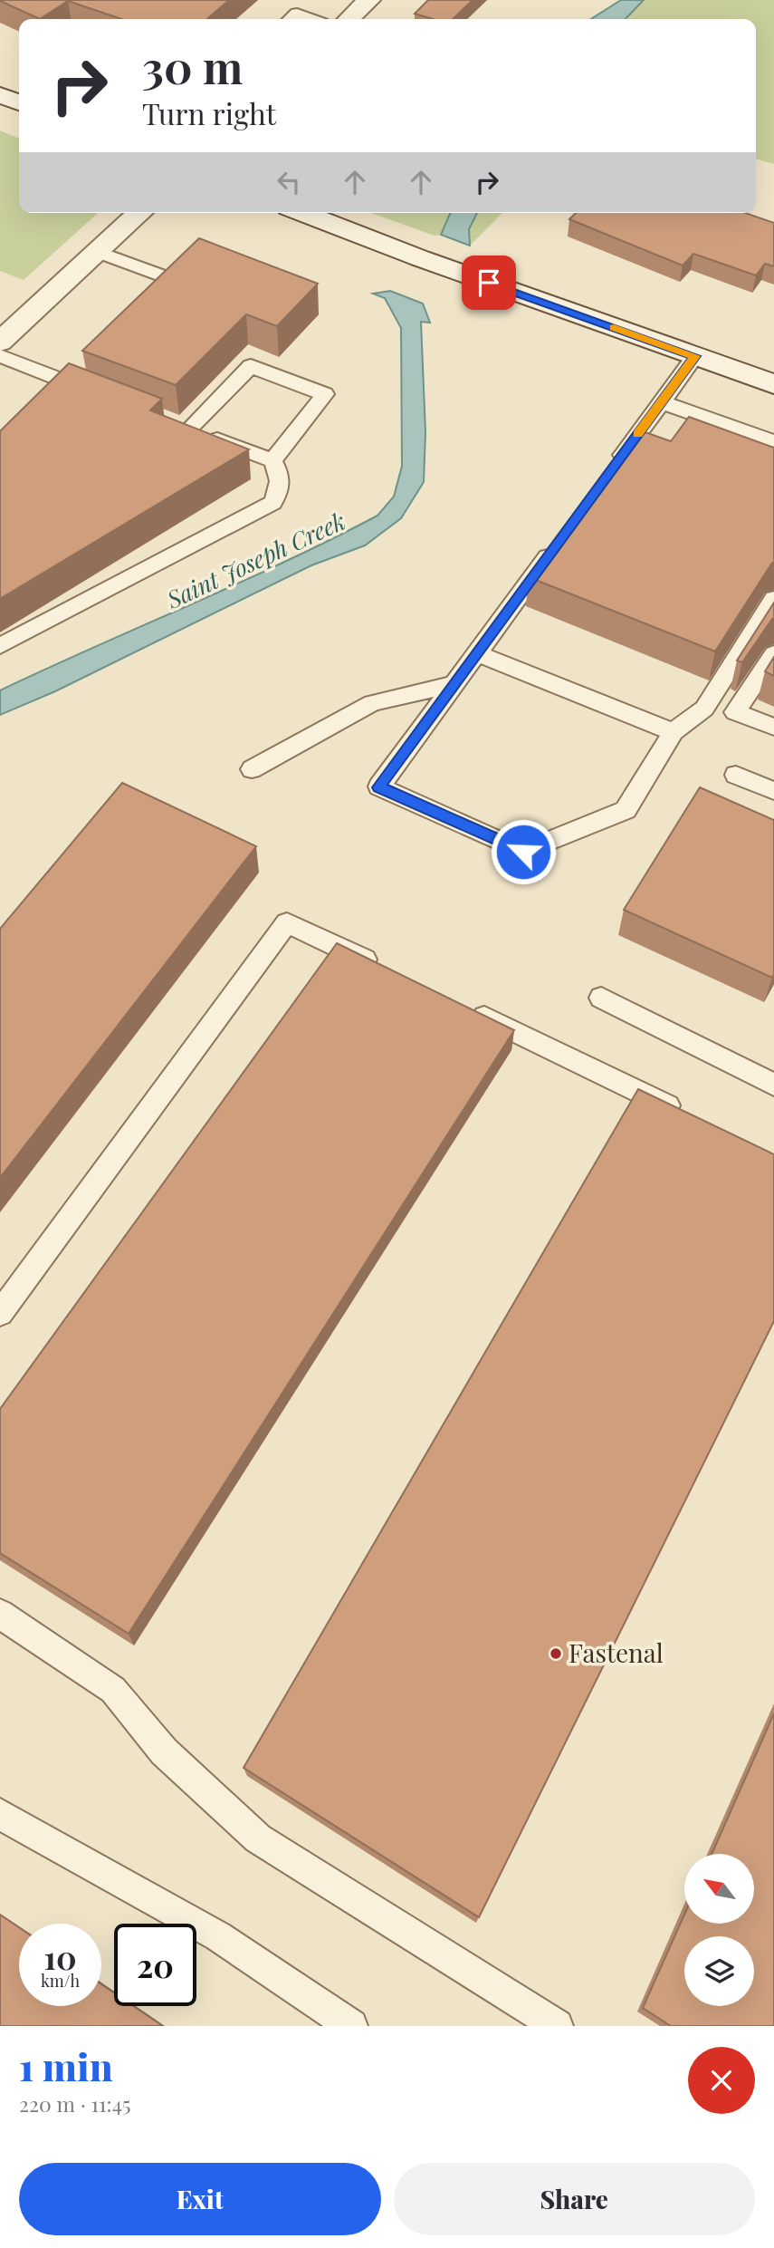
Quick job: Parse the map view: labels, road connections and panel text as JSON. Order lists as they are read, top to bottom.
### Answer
{
  "water": ["Saint Joseph Creek"],
  "places": ["Fastenal"],
  "north": "top left",
  "page": {
    "turn": ["30 m", "Turn right"],
    "speed": "10 km/h",
    "limit": "20",
    "heading": ["1 min", "220 m · 11:45"],
    "buttons": ["Exit", "Share"]
  }
}
